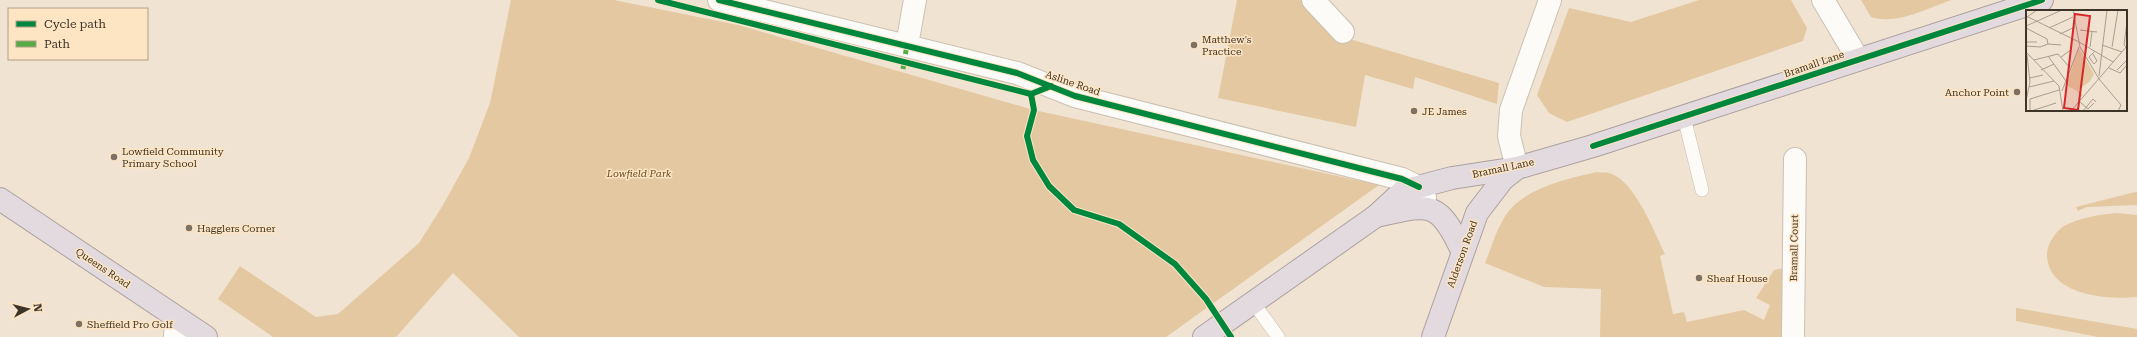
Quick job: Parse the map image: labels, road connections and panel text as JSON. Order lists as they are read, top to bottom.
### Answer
{
  "streets": {
    "highway": ["Bramall Lane", "Alderson Road", "Queens Road"],
    "street": ["Asline Road", "Bramall Court"]
  },
  "crossings": [
    ["Bramall Lane", "Asline Road"],
    ["Bramall Lane", "Alderson Road"]
  ],
  "parks": ["Lowfield Park"],
  "places": [
    "Matthew's Practice",
    "Anchor Point",
    "JE James",
    "Lowfield Community Primary School",
    "Hagglers Corner",
    "Sheaf House",
    "Sheffield Pro Golf"
  ],
  "legend": ["Cycle path", "Path"],
  "north": "right"
}
